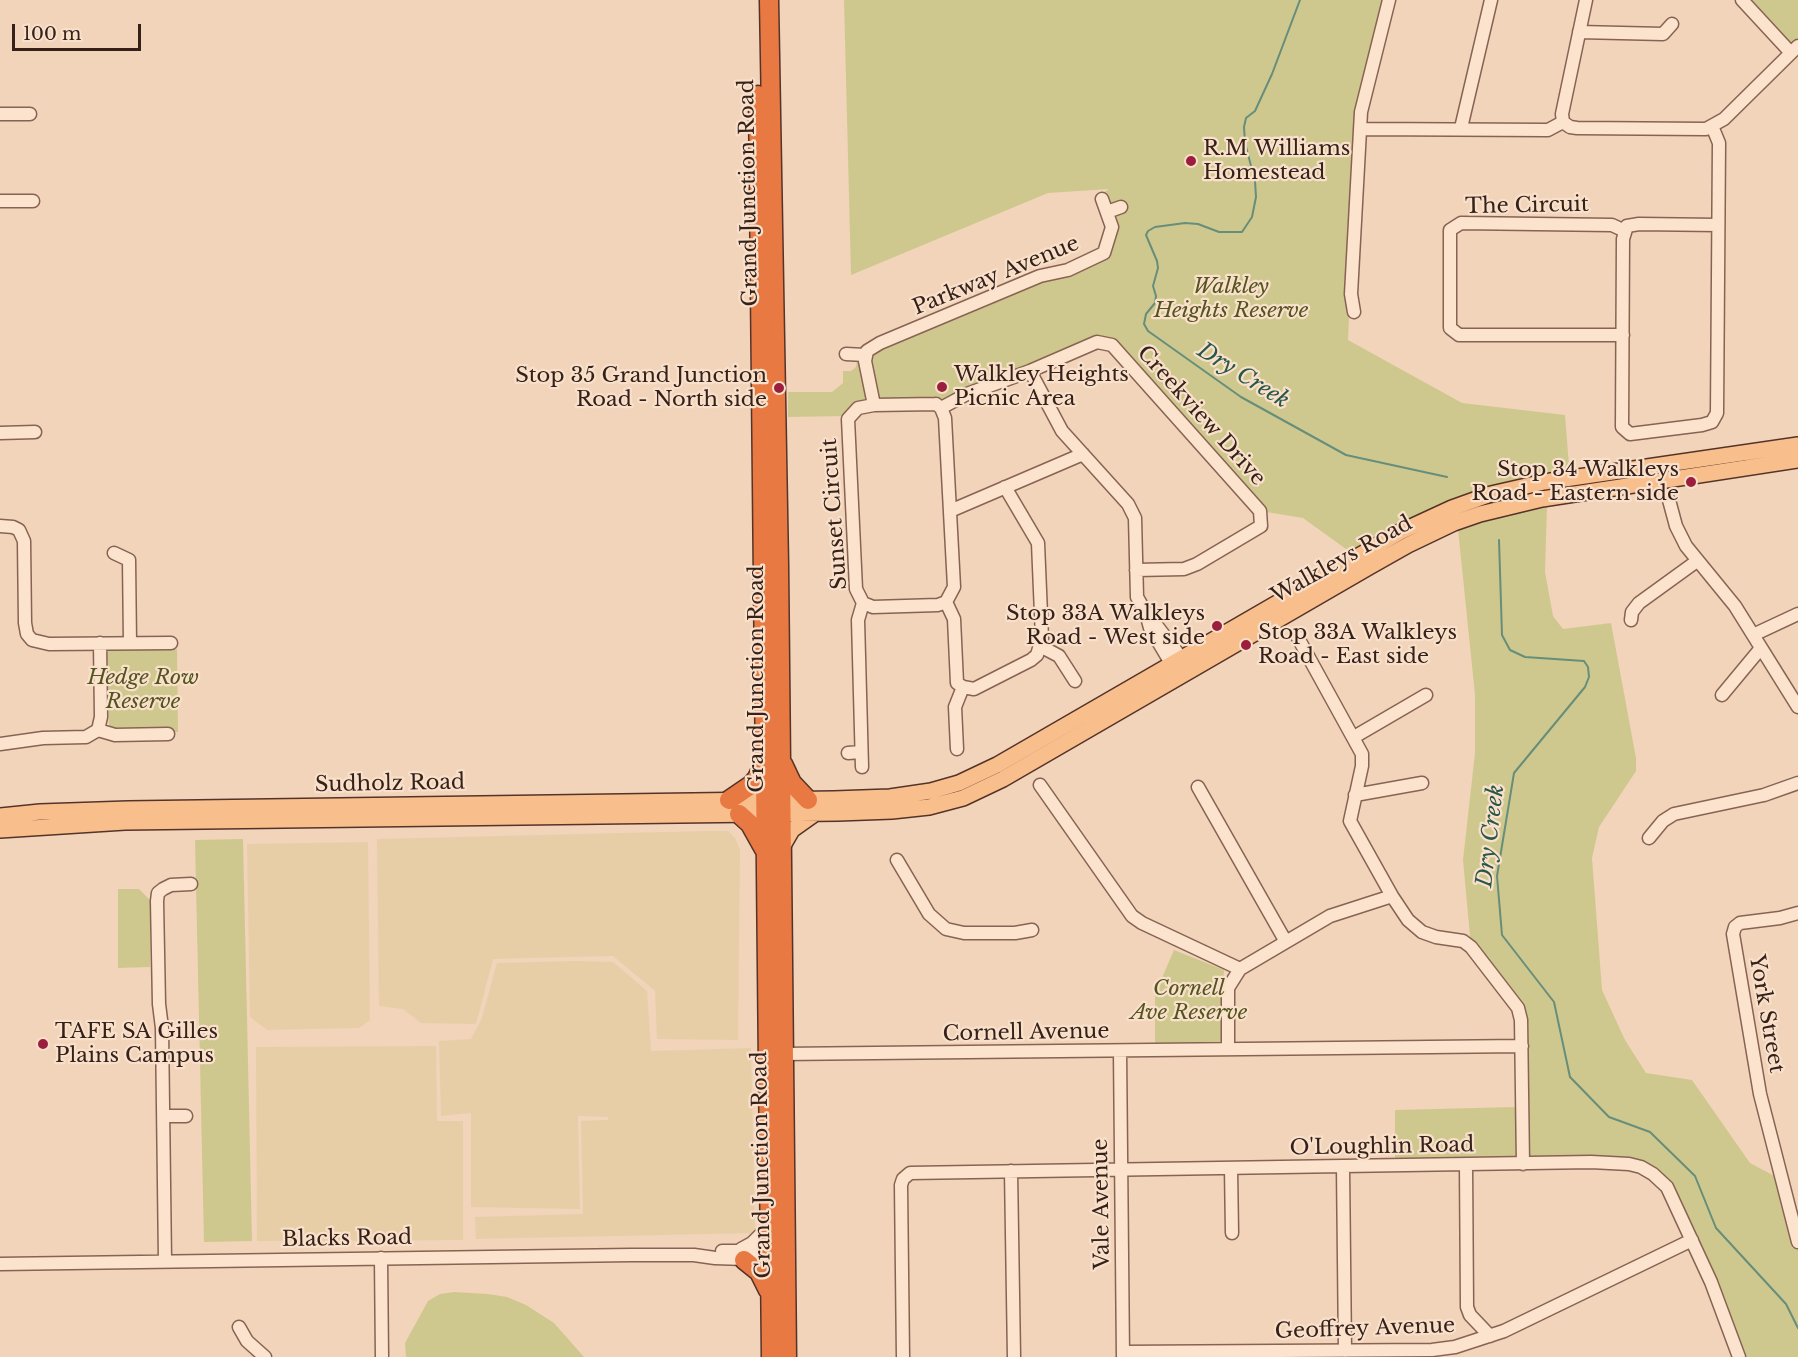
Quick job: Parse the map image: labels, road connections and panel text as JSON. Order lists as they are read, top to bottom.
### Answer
{
  "streets": {
    "highway": ["Grand Junction Road"],
    "main road": ["Walkleys Road", "Sudholz Road"],
    "street": [
      "The Circuit",
      "Parkway Avenue",
      "Creekview Drive",
      "Sunset Circuit",
      "York Street",
      "Cornell Avenue",
      "O'Loughlin Road",
      "Vale Avenue",
      "Blacks Road",
      "Geoffrey Avenue"
    ]
  },
  "crossings": [
    ["Grand Junction Road", "Walkleys Road"],
    ["Grand Junction Road", "Sudholz Road"],
    ["Grand Junction Road", "Cornell Avenue"],
    ["Grand Junction Road", "Blacks Road"],
    ["Creekview Drive", "Sunset Circuit"],
    ["Walkleys Road", "Sudholz Road"],
    ["Cornell Avenue", "Vale Avenue"],
    ["O'Loughlin Road", "Vale Avenue"],
    ["O'Loughlin Road", "Geoffrey Avenue"],
    ["Vale Avenue", "Geoffrey Avenue"]
  ],
  "water": ["Dry Creek"],
  "parks": ["Walkley Heights Reserve", "Hedge Row Reserve", "Cornell Ave Reserve"],
  "places": [
    "R.M Williams Homestead",
    "Walkley Heights Picnic Area",
    "Stop 35 Grand Junction Road - North side",
    "Stop 34 Walkleys Road - Eastern side",
    "Stop 33A Walkleys Road - West side",
    "Stop 33A Walkleys Road - East side",
    "TAFE SA Gilles Plains Campus"
  ],
  "scale_bar": "100 m"
}
